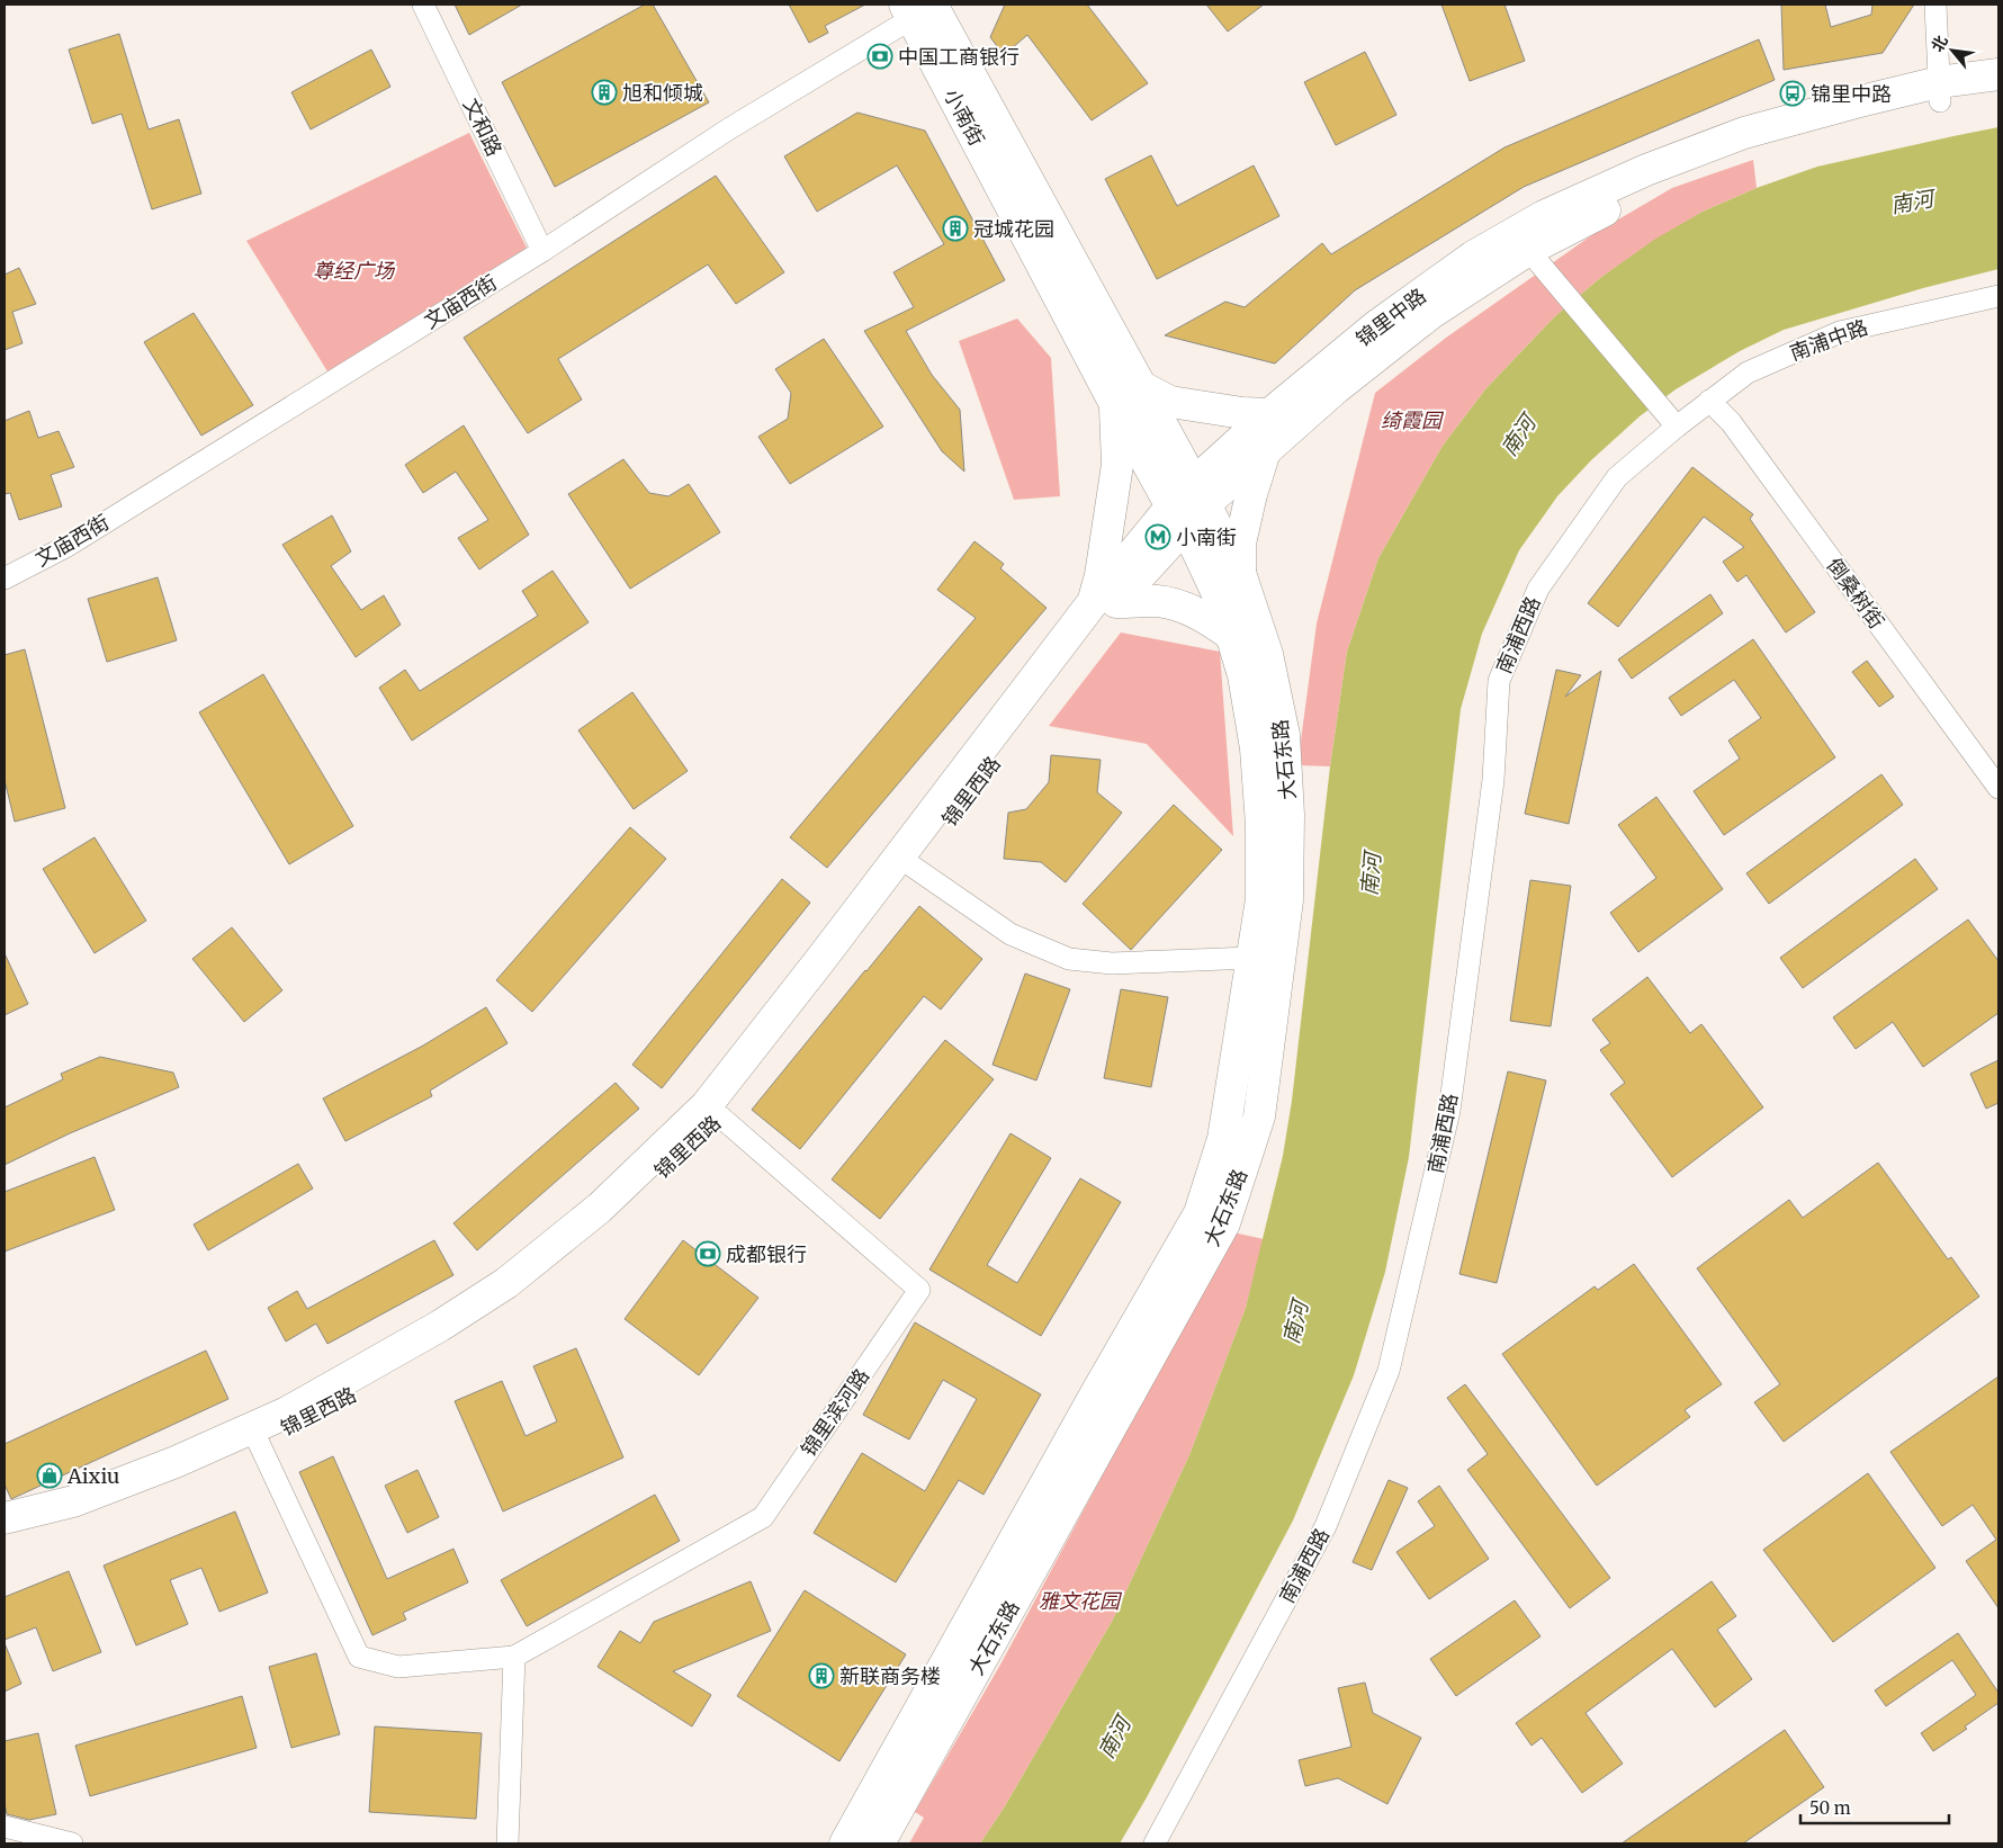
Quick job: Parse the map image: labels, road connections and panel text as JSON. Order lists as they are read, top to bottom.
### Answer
{
  "streets": {
    "main road": [
      "小南街",
      "锦里中路",
      "大石东路",
      "锦里西路"
    ],
    "street": [
      "文和路",
      "文庙西街",
      "南浦中路",
      "倒桑树街",
      "南浦西路",
      "锦里滨河路"
    ]
  },
  "crossings": [
    ["小南街", "文庙西街"],
    ["小南街", "锦里中路"],
    ["小南街", "大石东路"],
    ["小南街", "锦里西路"],
    ["文和路", "文庙西街"],
    ["锦里中路", "大石东路"],
    ["锦里中路", "锦里西路"],
    ["南浦中路", "倒桑树街"],
    ["南浦中路", "南浦西路"],
    ["大石东路", "锦里西路"],
    ["锦里西路", "锦里滨河路"]
  ],
  "water": ["南河"],
  "parks": ["尊经广场", "绮霞园", "雅文花园"],
  "places": {
    "bank": ["中国工商银行", "成都银行"],
    "building": ["旭和倾城", "冠城花园", "新联商务楼"],
    "bus stop": ["锦里中路"],
    "metro station": ["小南街"],
    "shop": ["Aixiu"]
  },
  "scale_bar": "50 m",
  "north": "top left"
}
